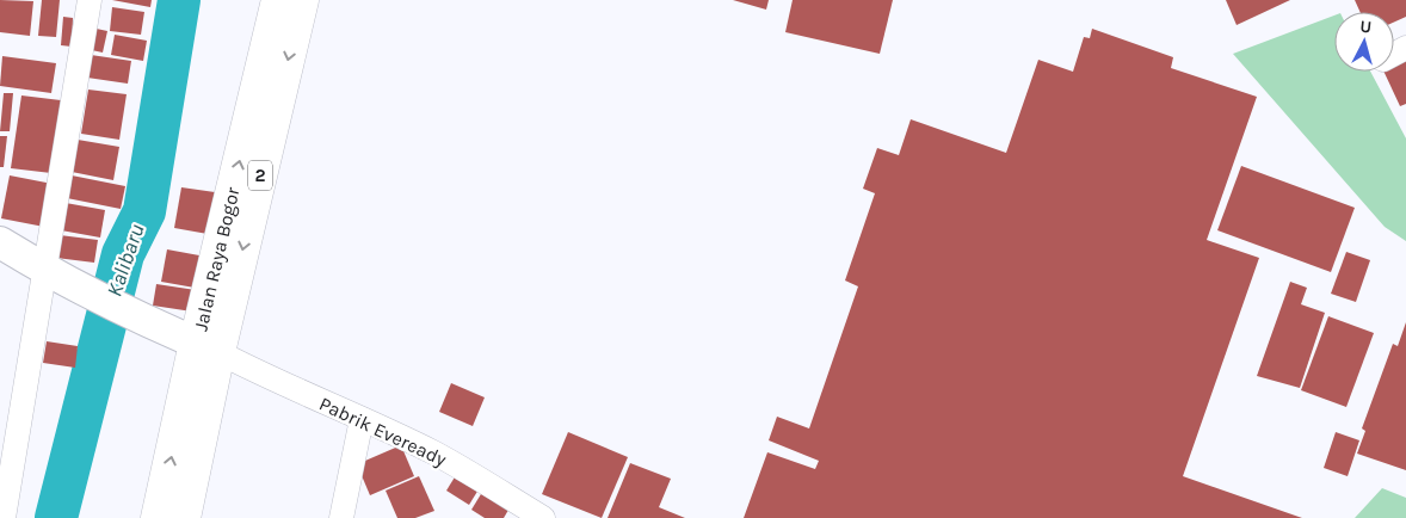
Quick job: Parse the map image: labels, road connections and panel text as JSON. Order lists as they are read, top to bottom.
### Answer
{
  "streets": {
    "highway": ["2", "Jalan Raya Bogor"],
    "street": ["Pabrik Eveready"]
  },
  "crossings": [
    ["Jalan Raya Bogor", "Pabrik Eveready"]
  ],
  "water": ["Kalibaru"],
  "north": "top"
}
